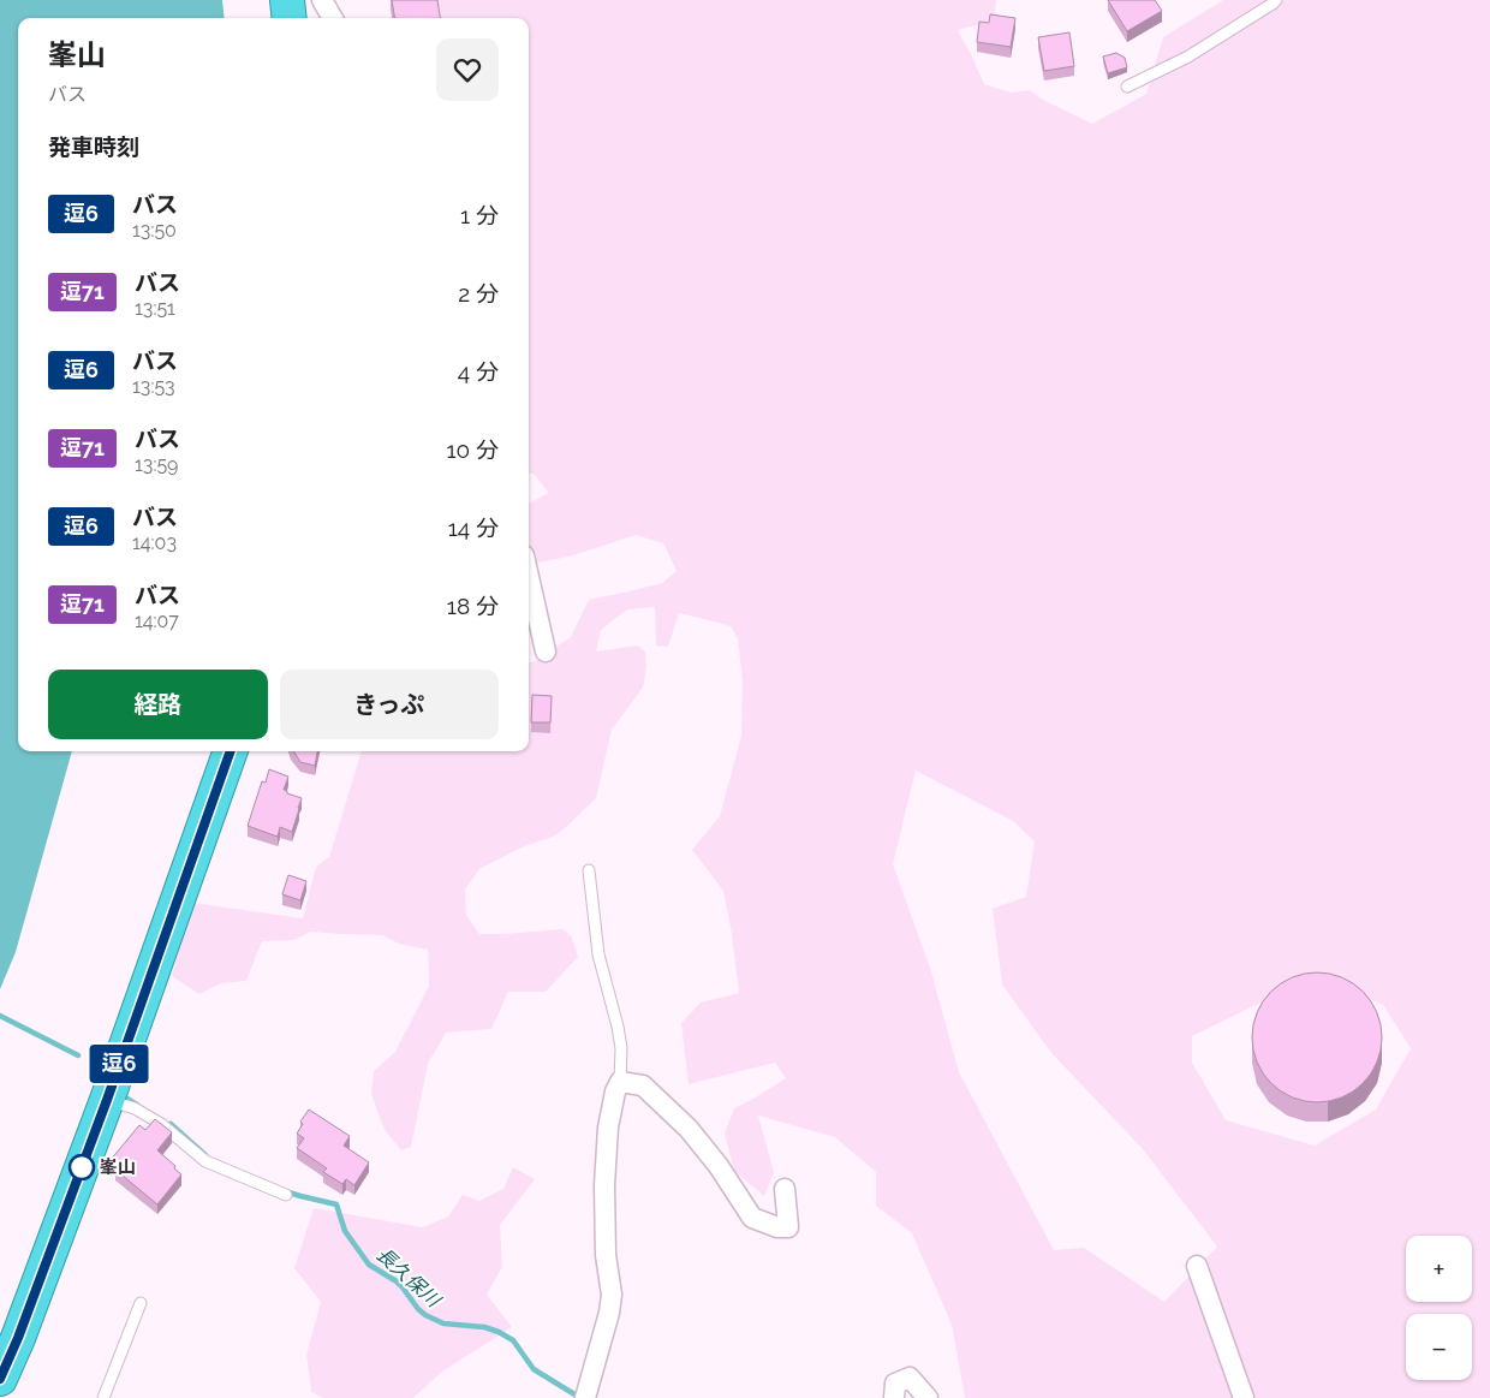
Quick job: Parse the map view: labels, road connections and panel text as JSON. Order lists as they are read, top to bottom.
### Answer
{
  "water": ["長久保川"],
  "places": ["峯山"],
  "lines": ["bus line 逗6"],
  "page": {
    "on_map": "逗6",
    "heading": [
      ["峯山", "バス"],
      "発車時刻"
    ],
    "list": [
      {
        "mark": "逗6",
        "name": "バス",
        "note": "13:50",
        "value": "1 分"
      },
      {
        "mark": "逗71",
        "name": "バス",
        "note": "13:51",
        "value": "2 分"
      },
      {
        "mark": "逗6",
        "name": "バス",
        "note": "13:53",
        "value": "4 分"
      },
      {
        "mark": "逗71",
        "name": "バス",
        "note": "13:59",
        "value": "10 分"
      },
      {
        "mark": "逗6",
        "name": "バス",
        "note": "14:03",
        "value": "14 分"
      },
      {
        "mark": "逗71",
        "name": "バス",
        "note": "14:07",
        "value": "18 分"
      }
    ],
    "buttons": ["経路", "きっぷ"],
    "map_buttons": ["+", "−"]
  }
}
